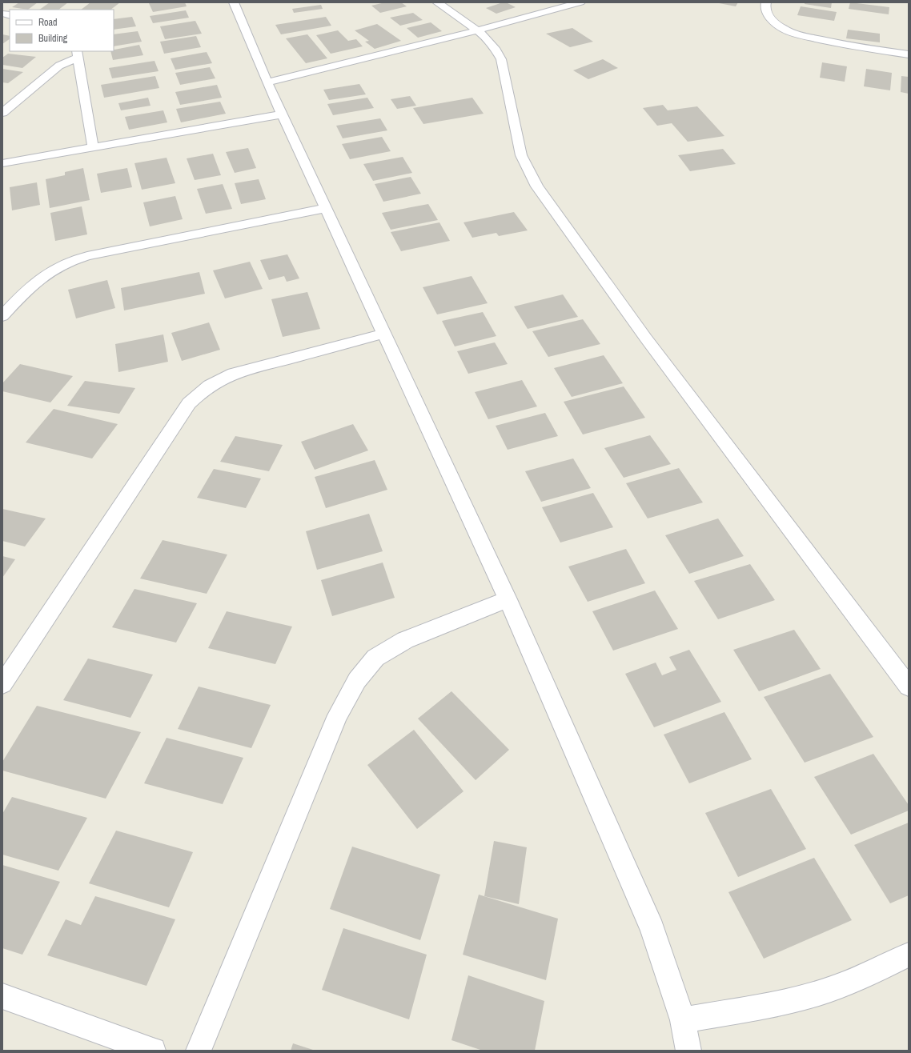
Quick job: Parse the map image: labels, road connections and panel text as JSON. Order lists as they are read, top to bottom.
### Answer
{
  "legend": ["Road", "Building"]
}
